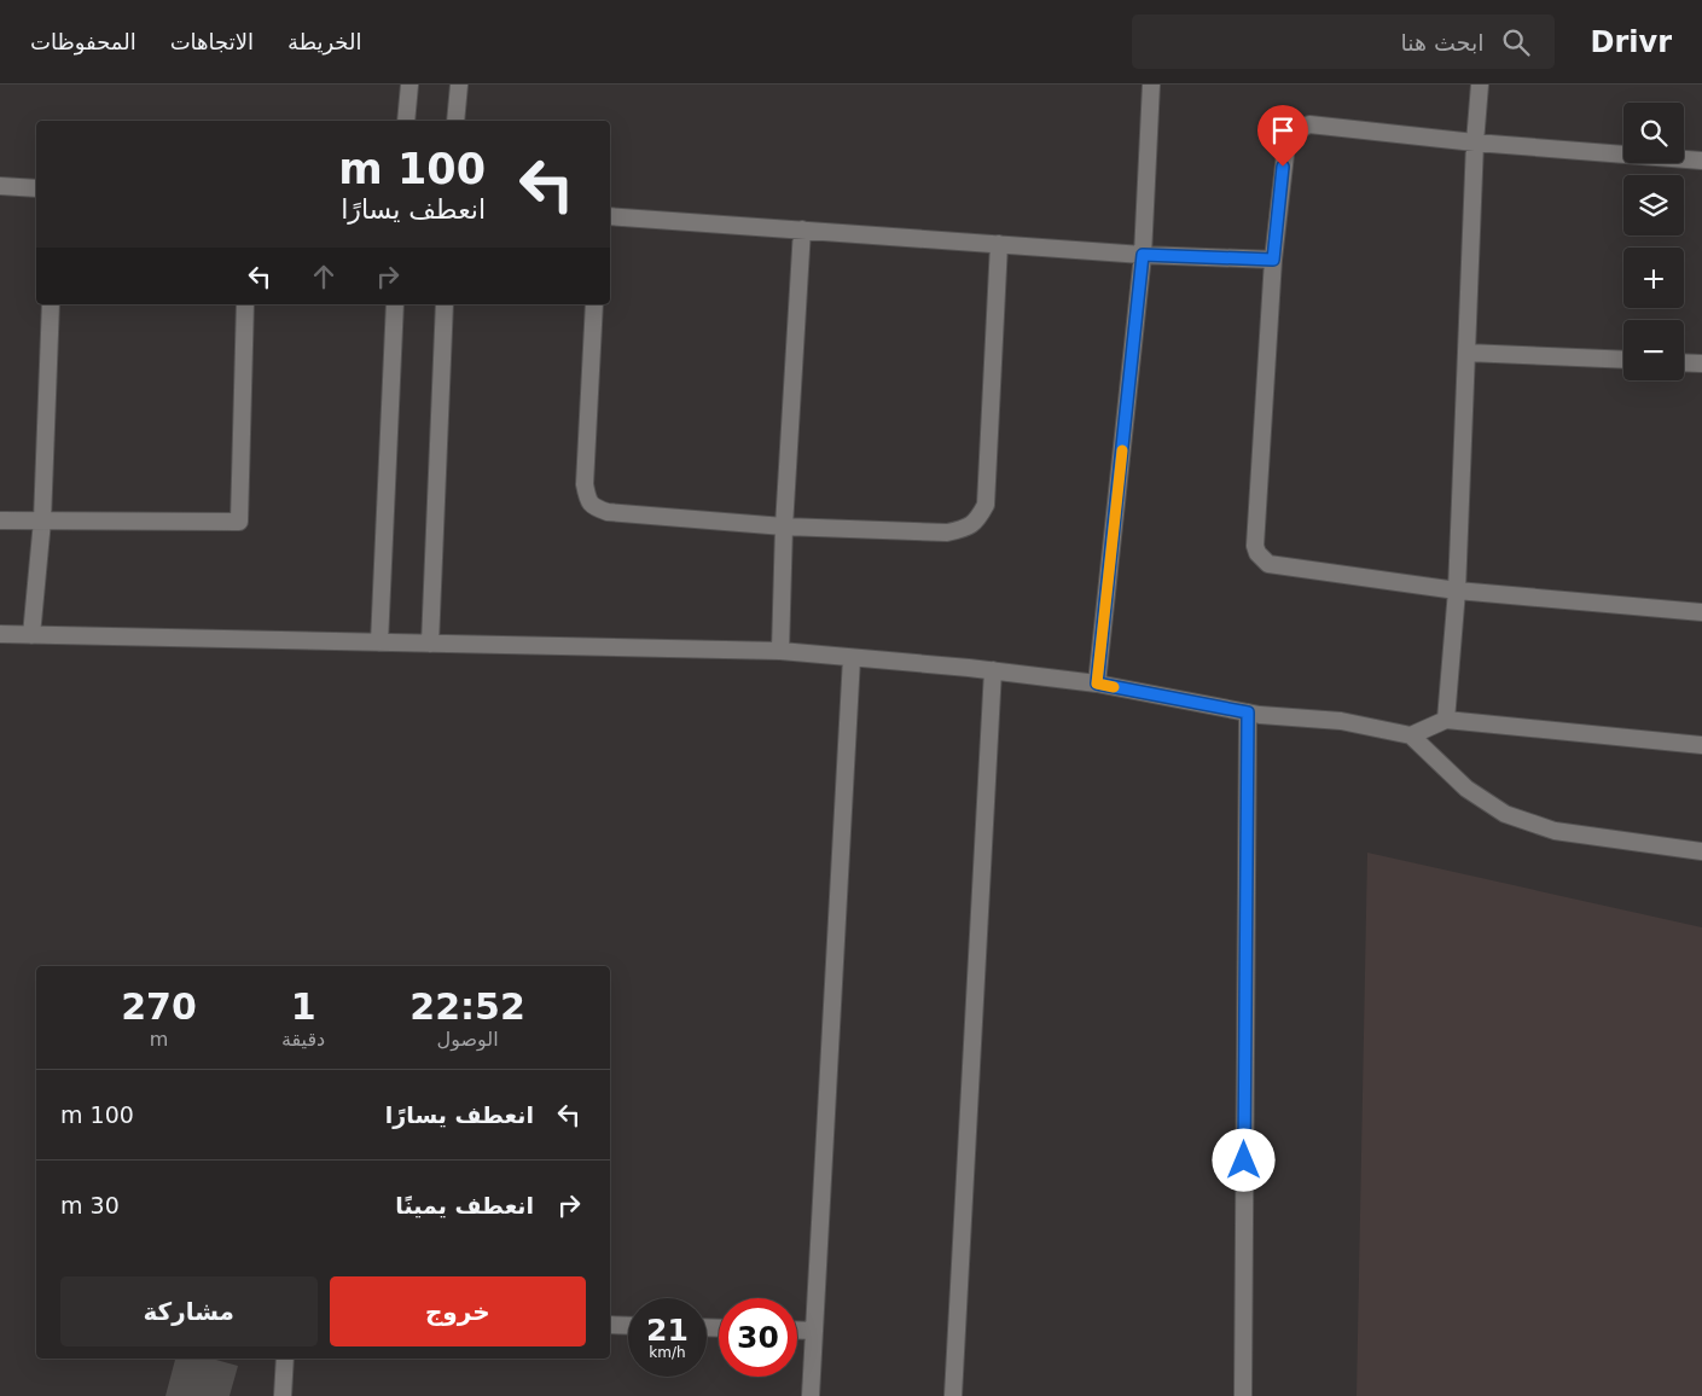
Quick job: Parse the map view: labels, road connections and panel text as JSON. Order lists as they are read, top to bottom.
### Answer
{
  "page": {
    "header": "Drivr",
    "search": "ابحث هنا",
    "nav": ["الخريطة", "الاتجاهات", "المحفوظات"],
    "map_buttons": ["+", "−"],
    "turn": ["100 m", "انعطف يسارًا"],
    "eta": [
      "22:52",
      "الوصول",
      "1",
      "دقيقة",
      "270",
      "m"
    ],
    "list": [
      {
        "name": "انعطف يسارًا",
        "value": "100 m"
      },
      {
        "name": "انعطف يمينًا",
        "value": "30 m"
      }
    ],
    "buttons": ["خروج", "مشاركة"],
    "speed": "21 km/h",
    "limit": "30"
  }
}
